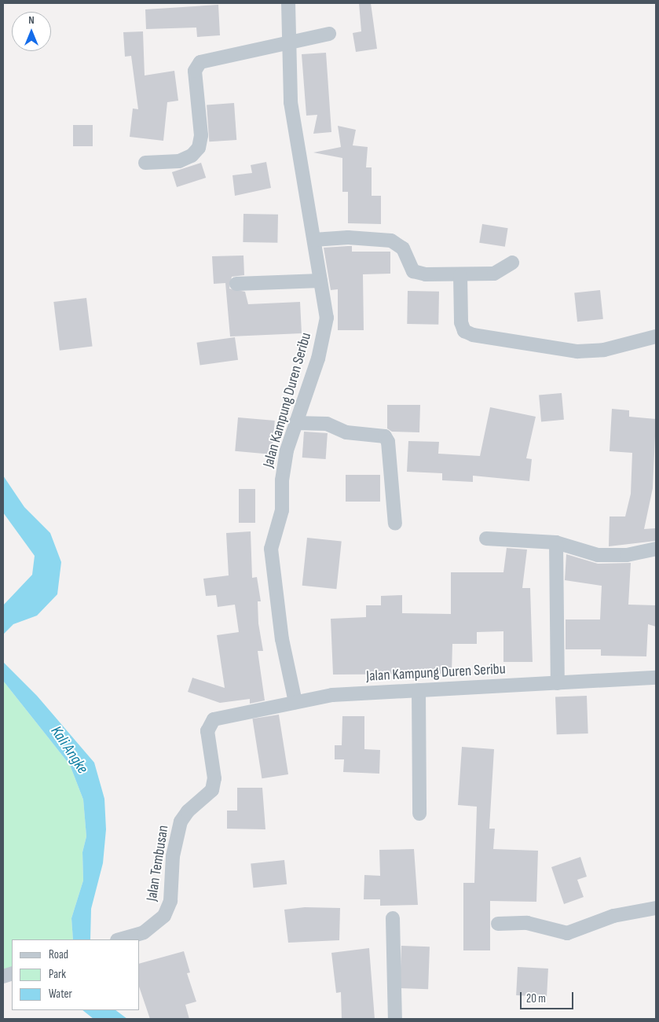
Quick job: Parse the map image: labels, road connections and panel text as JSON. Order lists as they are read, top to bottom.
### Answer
{
  "streets": {
    "street": ["Jalan Kampung Duren Seribu", "Jalan Tembusan"]
  },
  "crossings": [
    ["Jalan Kampung Duren Seribu", "Jalan Tembusan"]
  ],
  "water": ["Kali Angke"],
  "legend": ["Road", "Park", "Water"],
  "scale_bar": "20 m",
  "north": "top"
}
